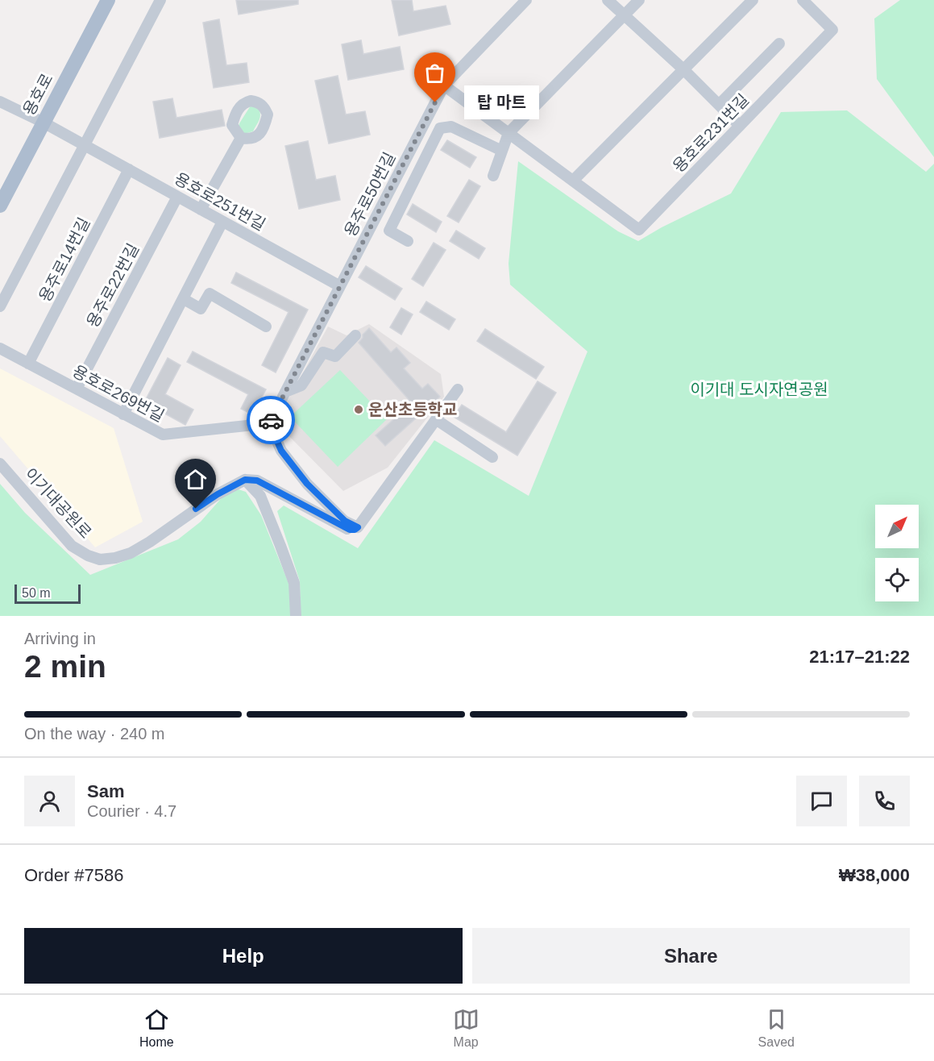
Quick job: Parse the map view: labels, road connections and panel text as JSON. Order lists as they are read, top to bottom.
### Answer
{
  "streets": {
    "main road": ["용호로"],
    "street": [
      "용호로231번길",
      "용주로50번길",
      "용호로251번길",
      "용주로14번길",
      "용주로22번길",
      "용호로269번길",
      "이기대공원로"
    ]
  },
  "crossings": [
    ["용호로", "용호로251번길"],
    ["용호로231번길", "용주로50번길"],
    ["용주로50번길", "용호로251번길"],
    ["용주로50번길", "용호로269번길"],
    ["용호로251번길", "용주로14번길"],
    ["용호로251번길", "용주로22번길"],
    ["용주로14번길", "용호로269번길"],
    ["용주로22번길", "용호로269번길"]
  ],
  "parks": ["이기대 도시자연공원"],
  "places": ["탑 마트", "운산초등학교"],
  "scale_bar": "50 m",
  "north": "top right",
  "page": {
    "bubble": "탑 마트",
    "scale": "50 m",
    "heading": ["2 min", "Arriving in", "21:17–21:22"],
    "panel": [
      "Sam",
      "Courier · 4.7",
      "Order #7586",
      "₩38,000"
    ],
    "bar": "On the way · 240 m",
    "buttons": ["Help", "Share"],
    "tabs": ["Home", "Map", "Saved"]
  }
}
